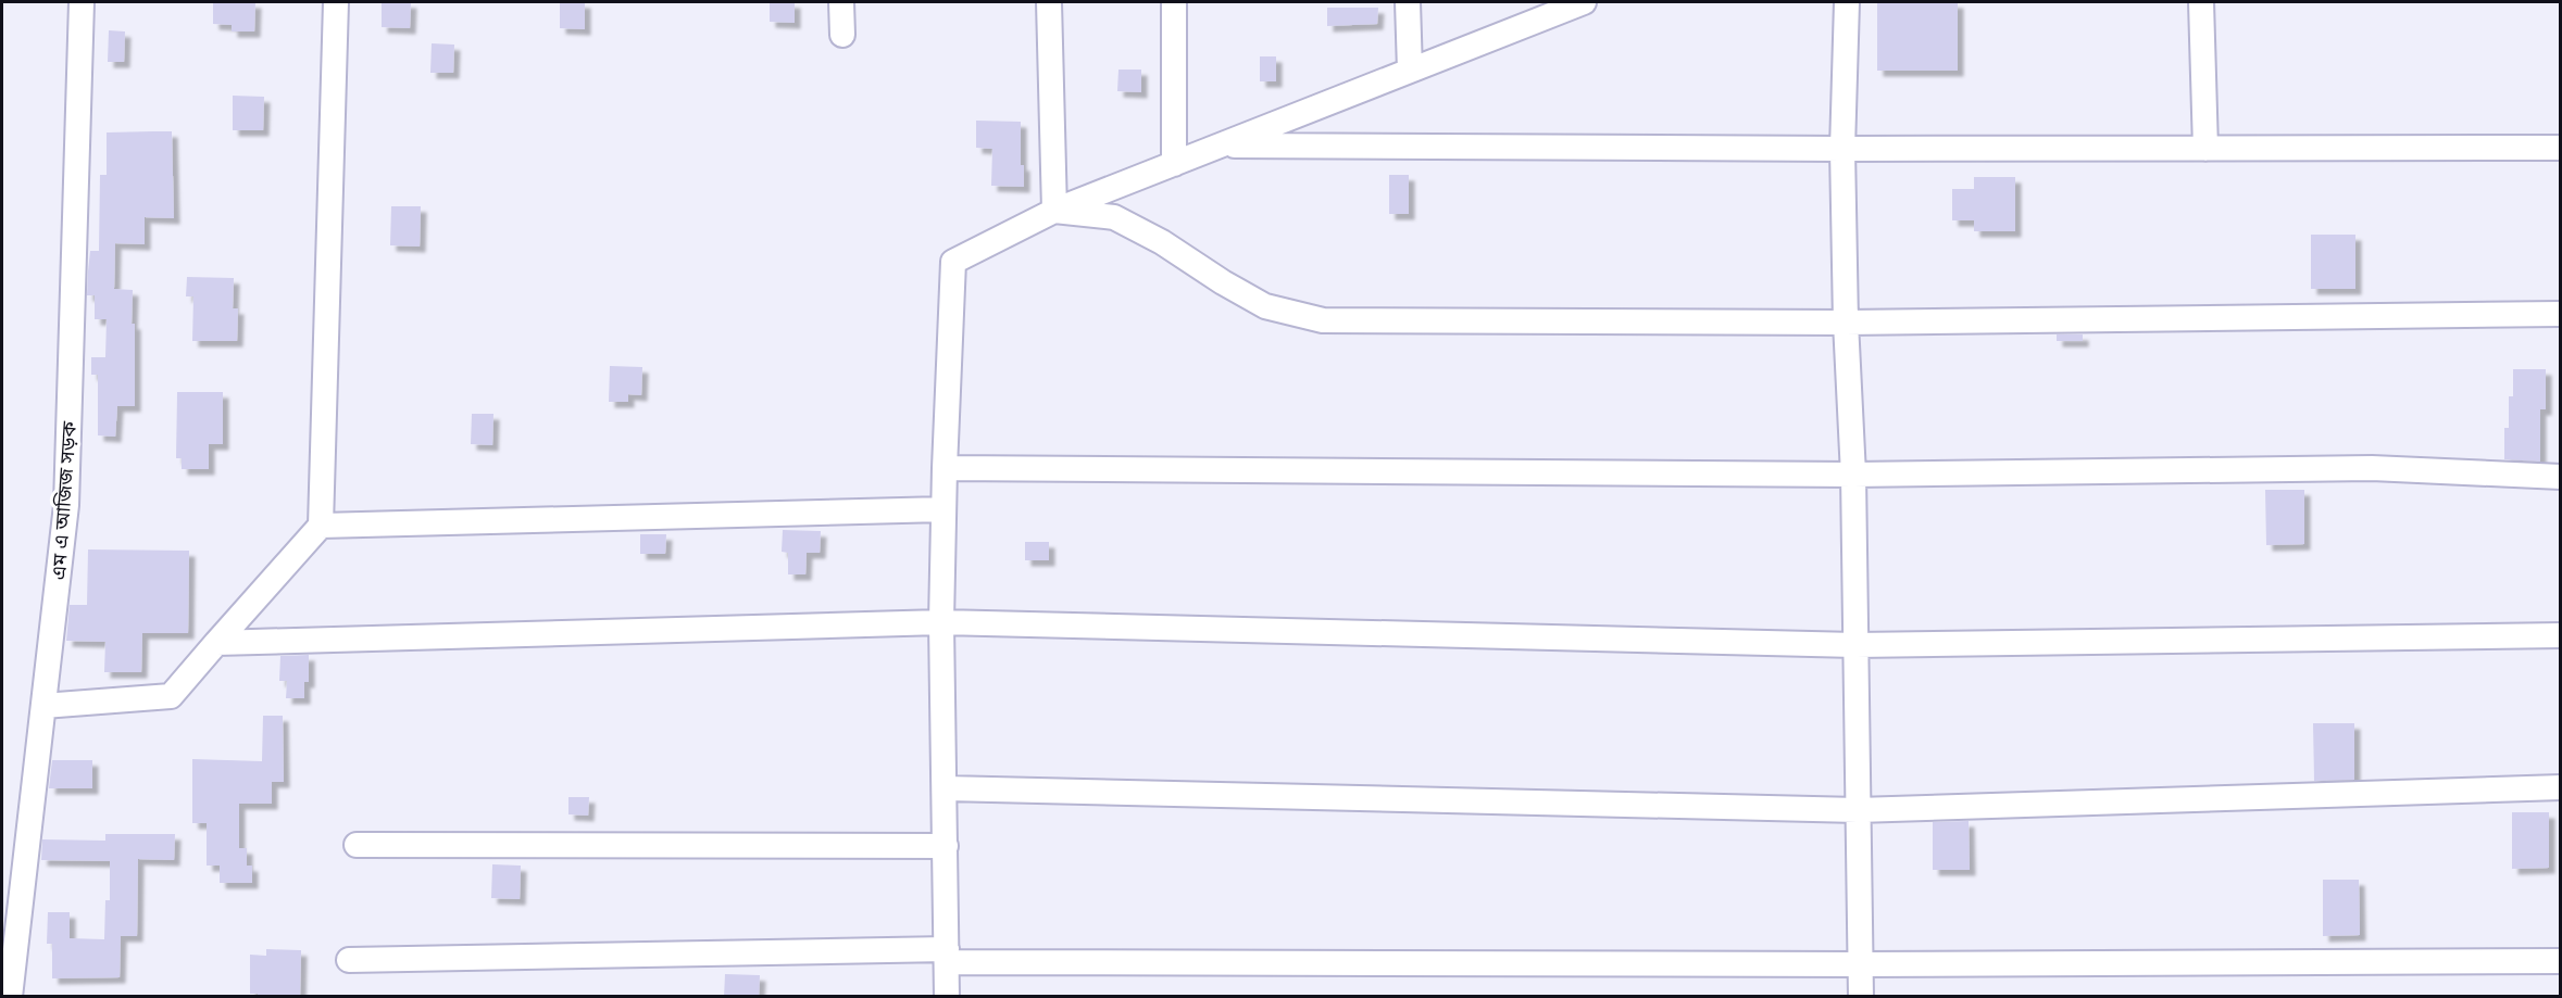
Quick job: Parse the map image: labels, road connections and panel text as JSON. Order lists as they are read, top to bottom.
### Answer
{
  "streets": {
    "street": ["এম এ আজিজ সড়ক"]
  }
}
